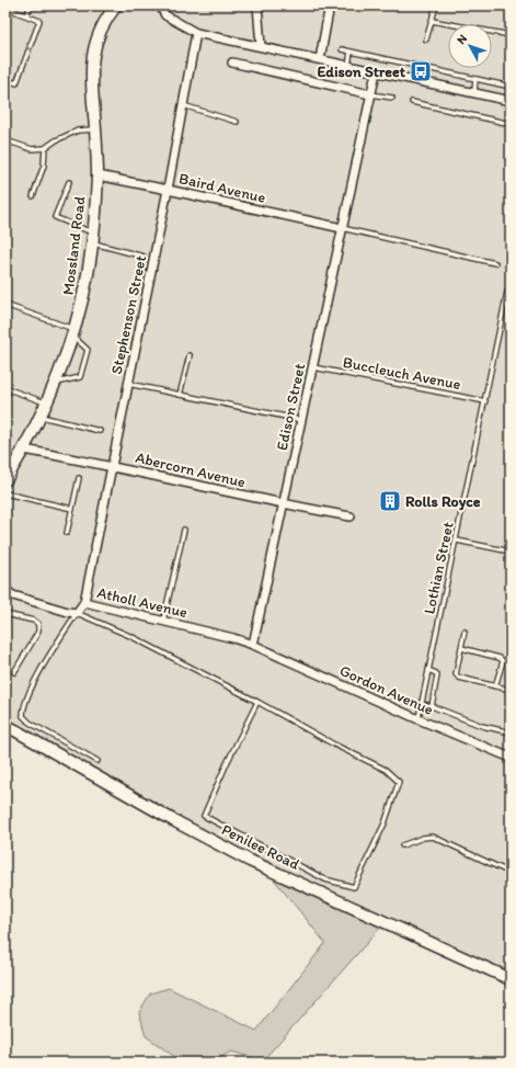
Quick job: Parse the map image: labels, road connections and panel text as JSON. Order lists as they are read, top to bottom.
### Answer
{
  "streets": {
    "street": [
      "Baird Avenue",
      "Mossland Road",
      "Stephenson Street",
      "Edison Street",
      "Abercorn Avenue",
      "Atholl Avenue",
      "Gordon Avenue",
      "Penilee Road"
    ],
    "lane": ["Buccleuch Avenue", "Lothian Street"]
  },
  "crossings": [
    ["Baird Avenue", "Mossland Road"],
    ["Baird Avenue", "Stephenson Street"],
    ["Baird Avenue", "Edison Street"],
    ["Mossland Road", "Abercorn Avenue"],
    ["Stephenson Street", "Abercorn Avenue"],
    ["Stephenson Street", "Atholl Avenue"],
    ["Buccleuch Avenue", "Edison Street"],
    ["Buccleuch Avenue", "Lothian Street"],
    ["Edison Street", "Abercorn Avenue"],
    ["Edison Street", "Atholl Avenue"],
    ["Edison Street", "Gordon Avenue"],
    ["Lothian Street", "Gordon Avenue"],
    ["Atholl Avenue", "Gordon Avenue"]
  ],
  "places": {
    "bus stop": ["Edison Street"],
    "building": ["Rolls Royce"]
  },
  "north": "top left"
}
